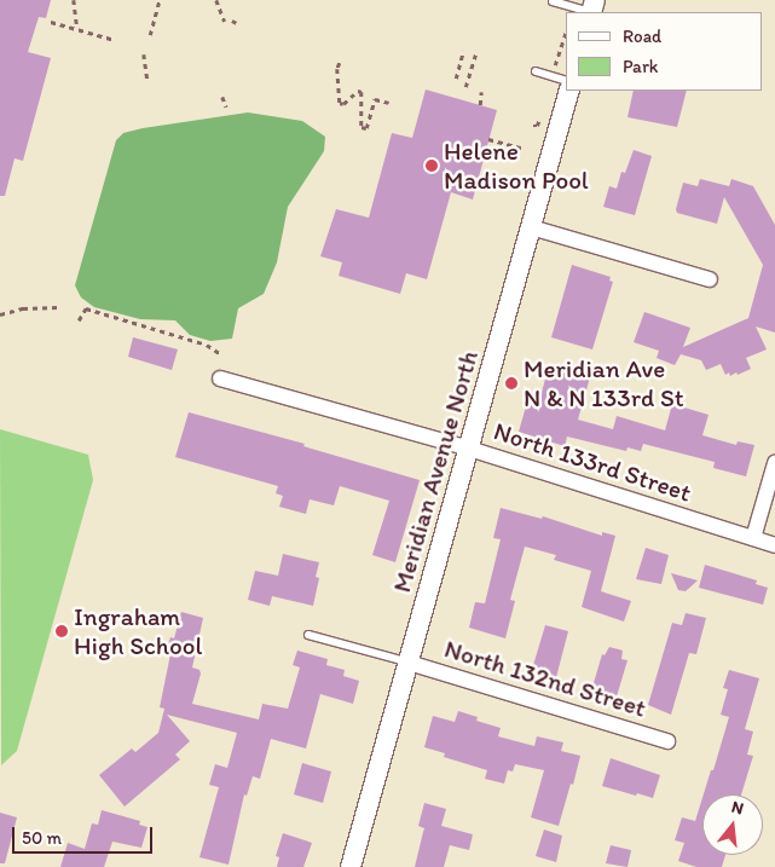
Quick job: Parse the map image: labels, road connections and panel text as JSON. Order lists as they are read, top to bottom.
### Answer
{
  "streets": {
    "street": ["North 133rd Street", "Meridian Avenue North", "North 132nd Street"]
  },
  "crossings": [
    ["North 133rd Street", "Meridian Avenue North"],
    ["Meridian Avenue North", "North 132nd Street"]
  ],
  "places": ["Helene Madison Pool", "Meridian Ave N & N 133rd St", "Ingraham High School"],
  "legend": ["Road", "Park"],
  "scale_bar": "50 m",
  "north": "top"
}
